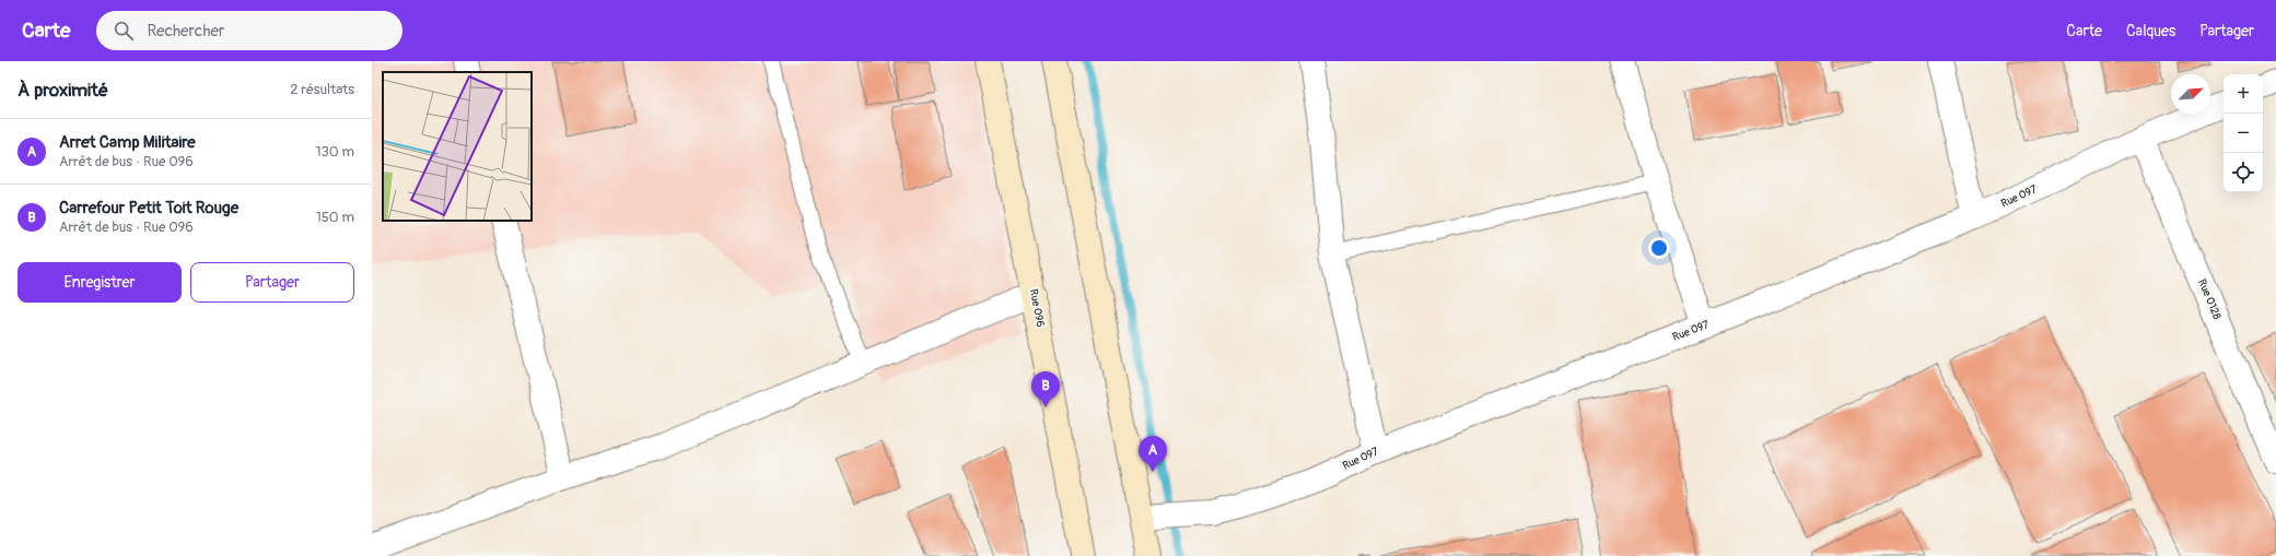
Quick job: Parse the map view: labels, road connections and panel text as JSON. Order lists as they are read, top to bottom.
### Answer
{
  "streets": {
    "main road": ["Rue O96"],
    "street": ["Rue O97", "Rue O128"]
  },
  "crossings": [
    ["Rue O97", "Rue O128"]
  ],
  "north": "top right",
  "page": {
    "header": "Carte",
    "search": "Rechercher",
    "nav": ["Carte", "Calques", "Partager"],
    "heading": ["À proximité", "2 résultats"],
    "map_buttons": ["+", "−"],
    "list": [
      {
        "mark": "A",
        "name": "Arret Camp Militaire",
        "note": "Arrêt de bus · Rue O96",
        "value": "130 m"
      },
      {
        "mark": "B",
        "name": "Carrefour Petit Toit Rouge",
        "note": "Arrêt de bus · Rue O96",
        "value": "150 m"
      }
    ],
    "buttons": ["Enregistrer", "Partager"],
    "pins": ["B", "A"]
  }
}
